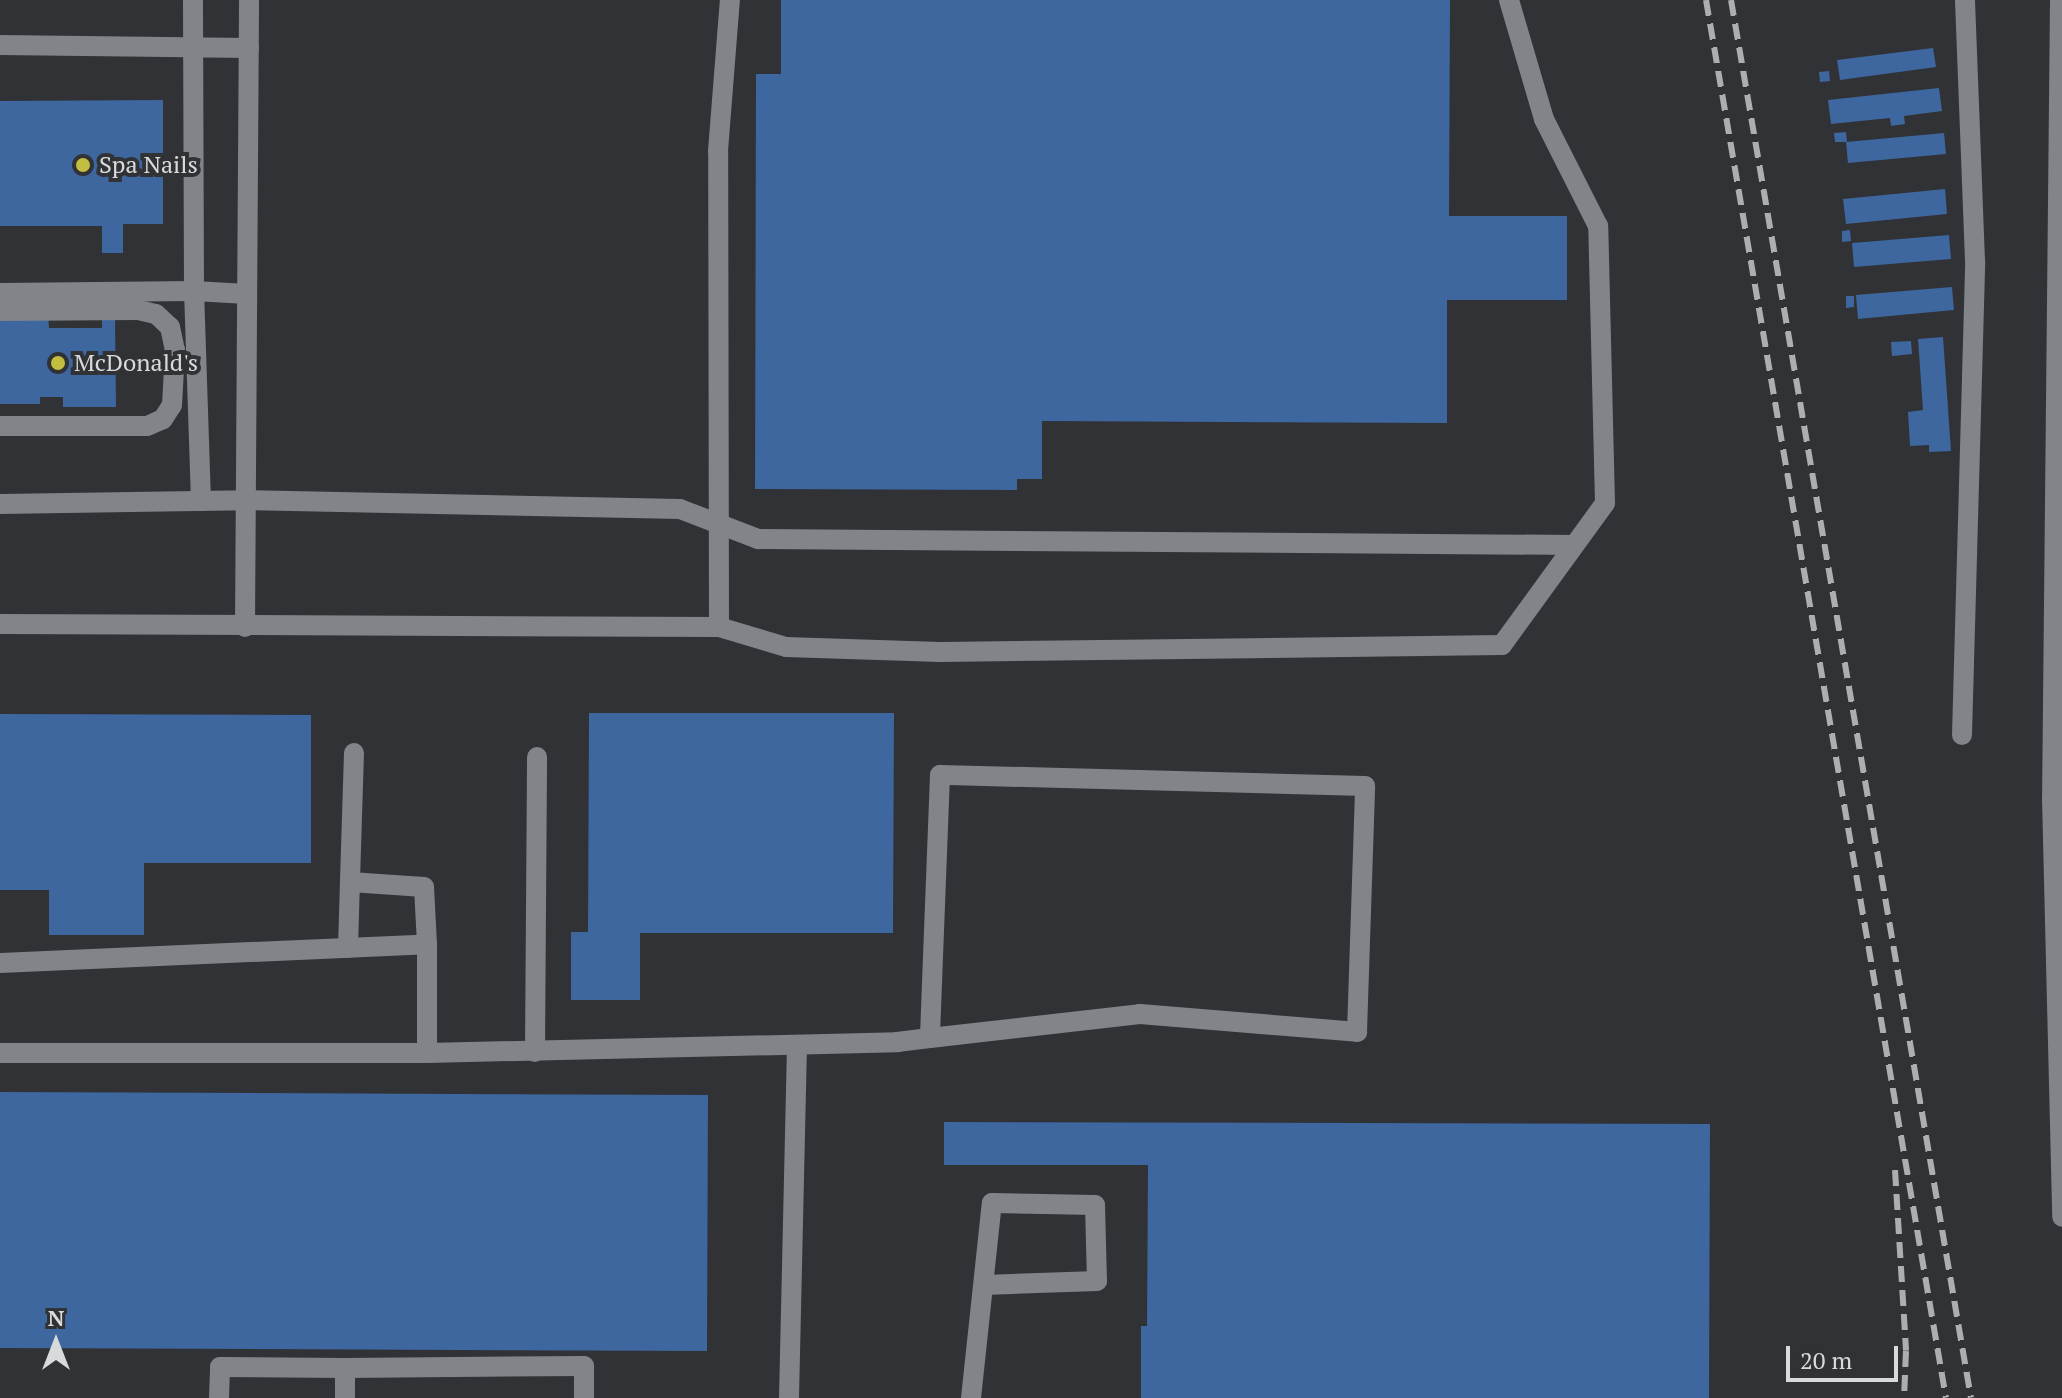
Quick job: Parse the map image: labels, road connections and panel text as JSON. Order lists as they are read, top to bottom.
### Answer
{
  "places": ["Spa Nails", "McDonald's"],
  "scale_bar": "20 m",
  "north": "top"
}
